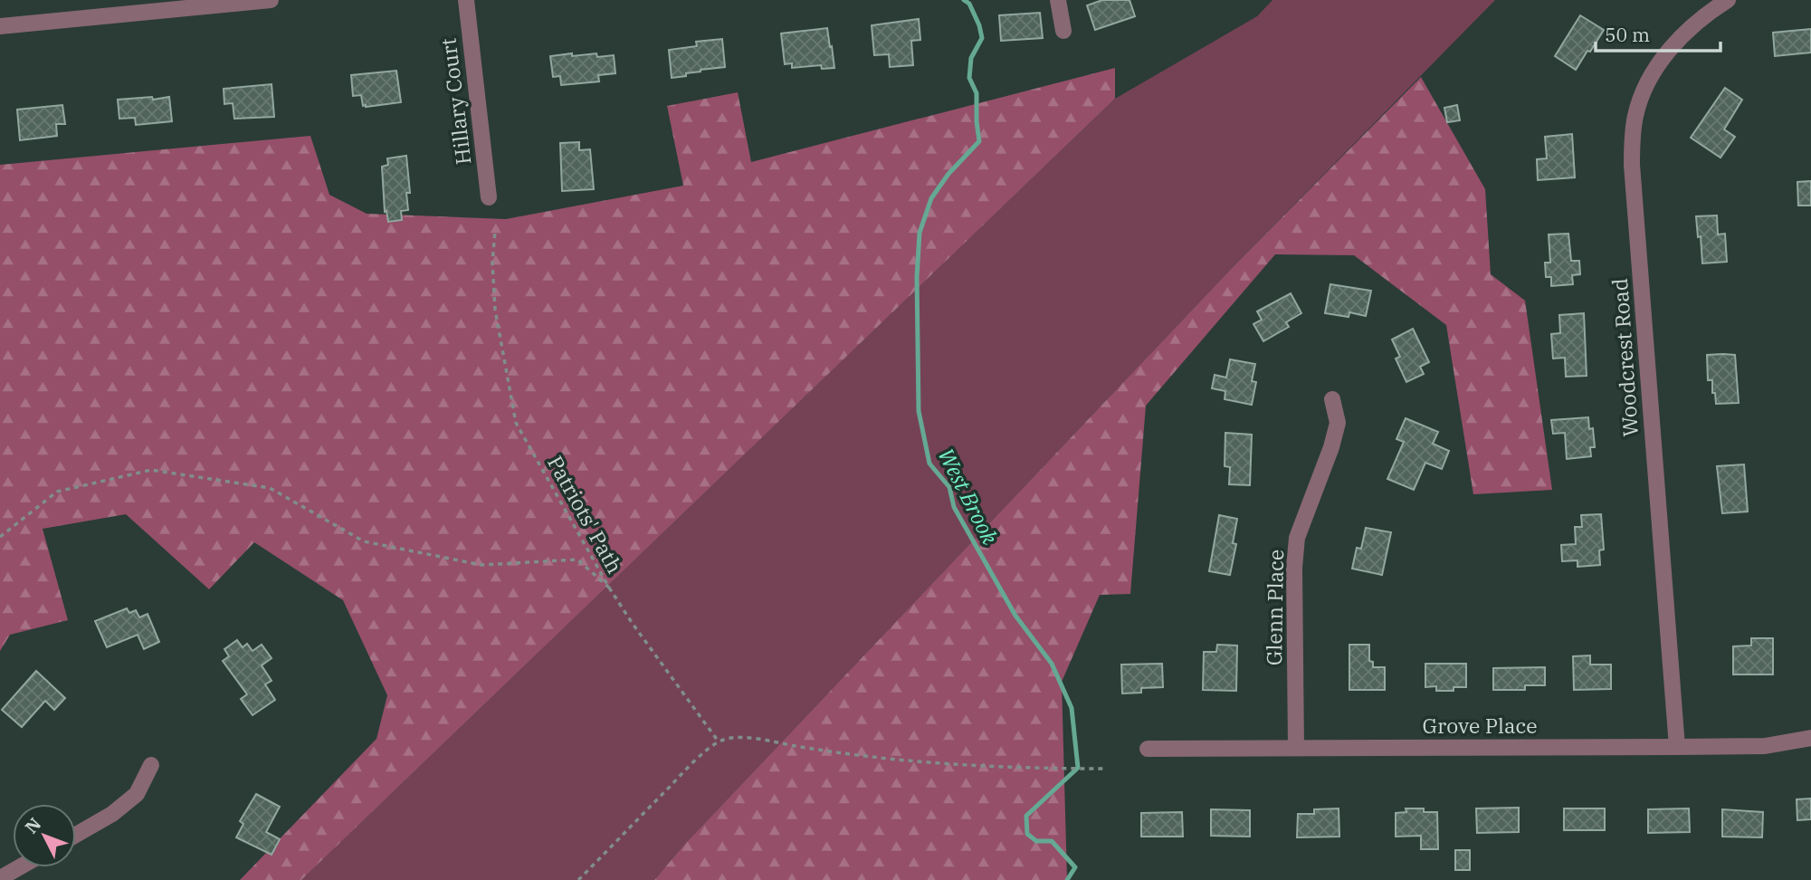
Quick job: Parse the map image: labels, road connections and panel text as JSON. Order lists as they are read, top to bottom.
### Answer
{
  "streets": {
    "street": [
      "Hillary Court",
      "Woodcrest Road",
      "Glenn Place",
      "Grove Place"
    ],
    "path": ["Patriots' Path"]
  },
  "crossings": [
    ["Woodcrest Road", "Grove Place"],
    ["Glenn Place", "Grove Place"]
  ],
  "water": ["West Brook"],
  "scale_bar": "50 m",
  "north": "top left"
}
